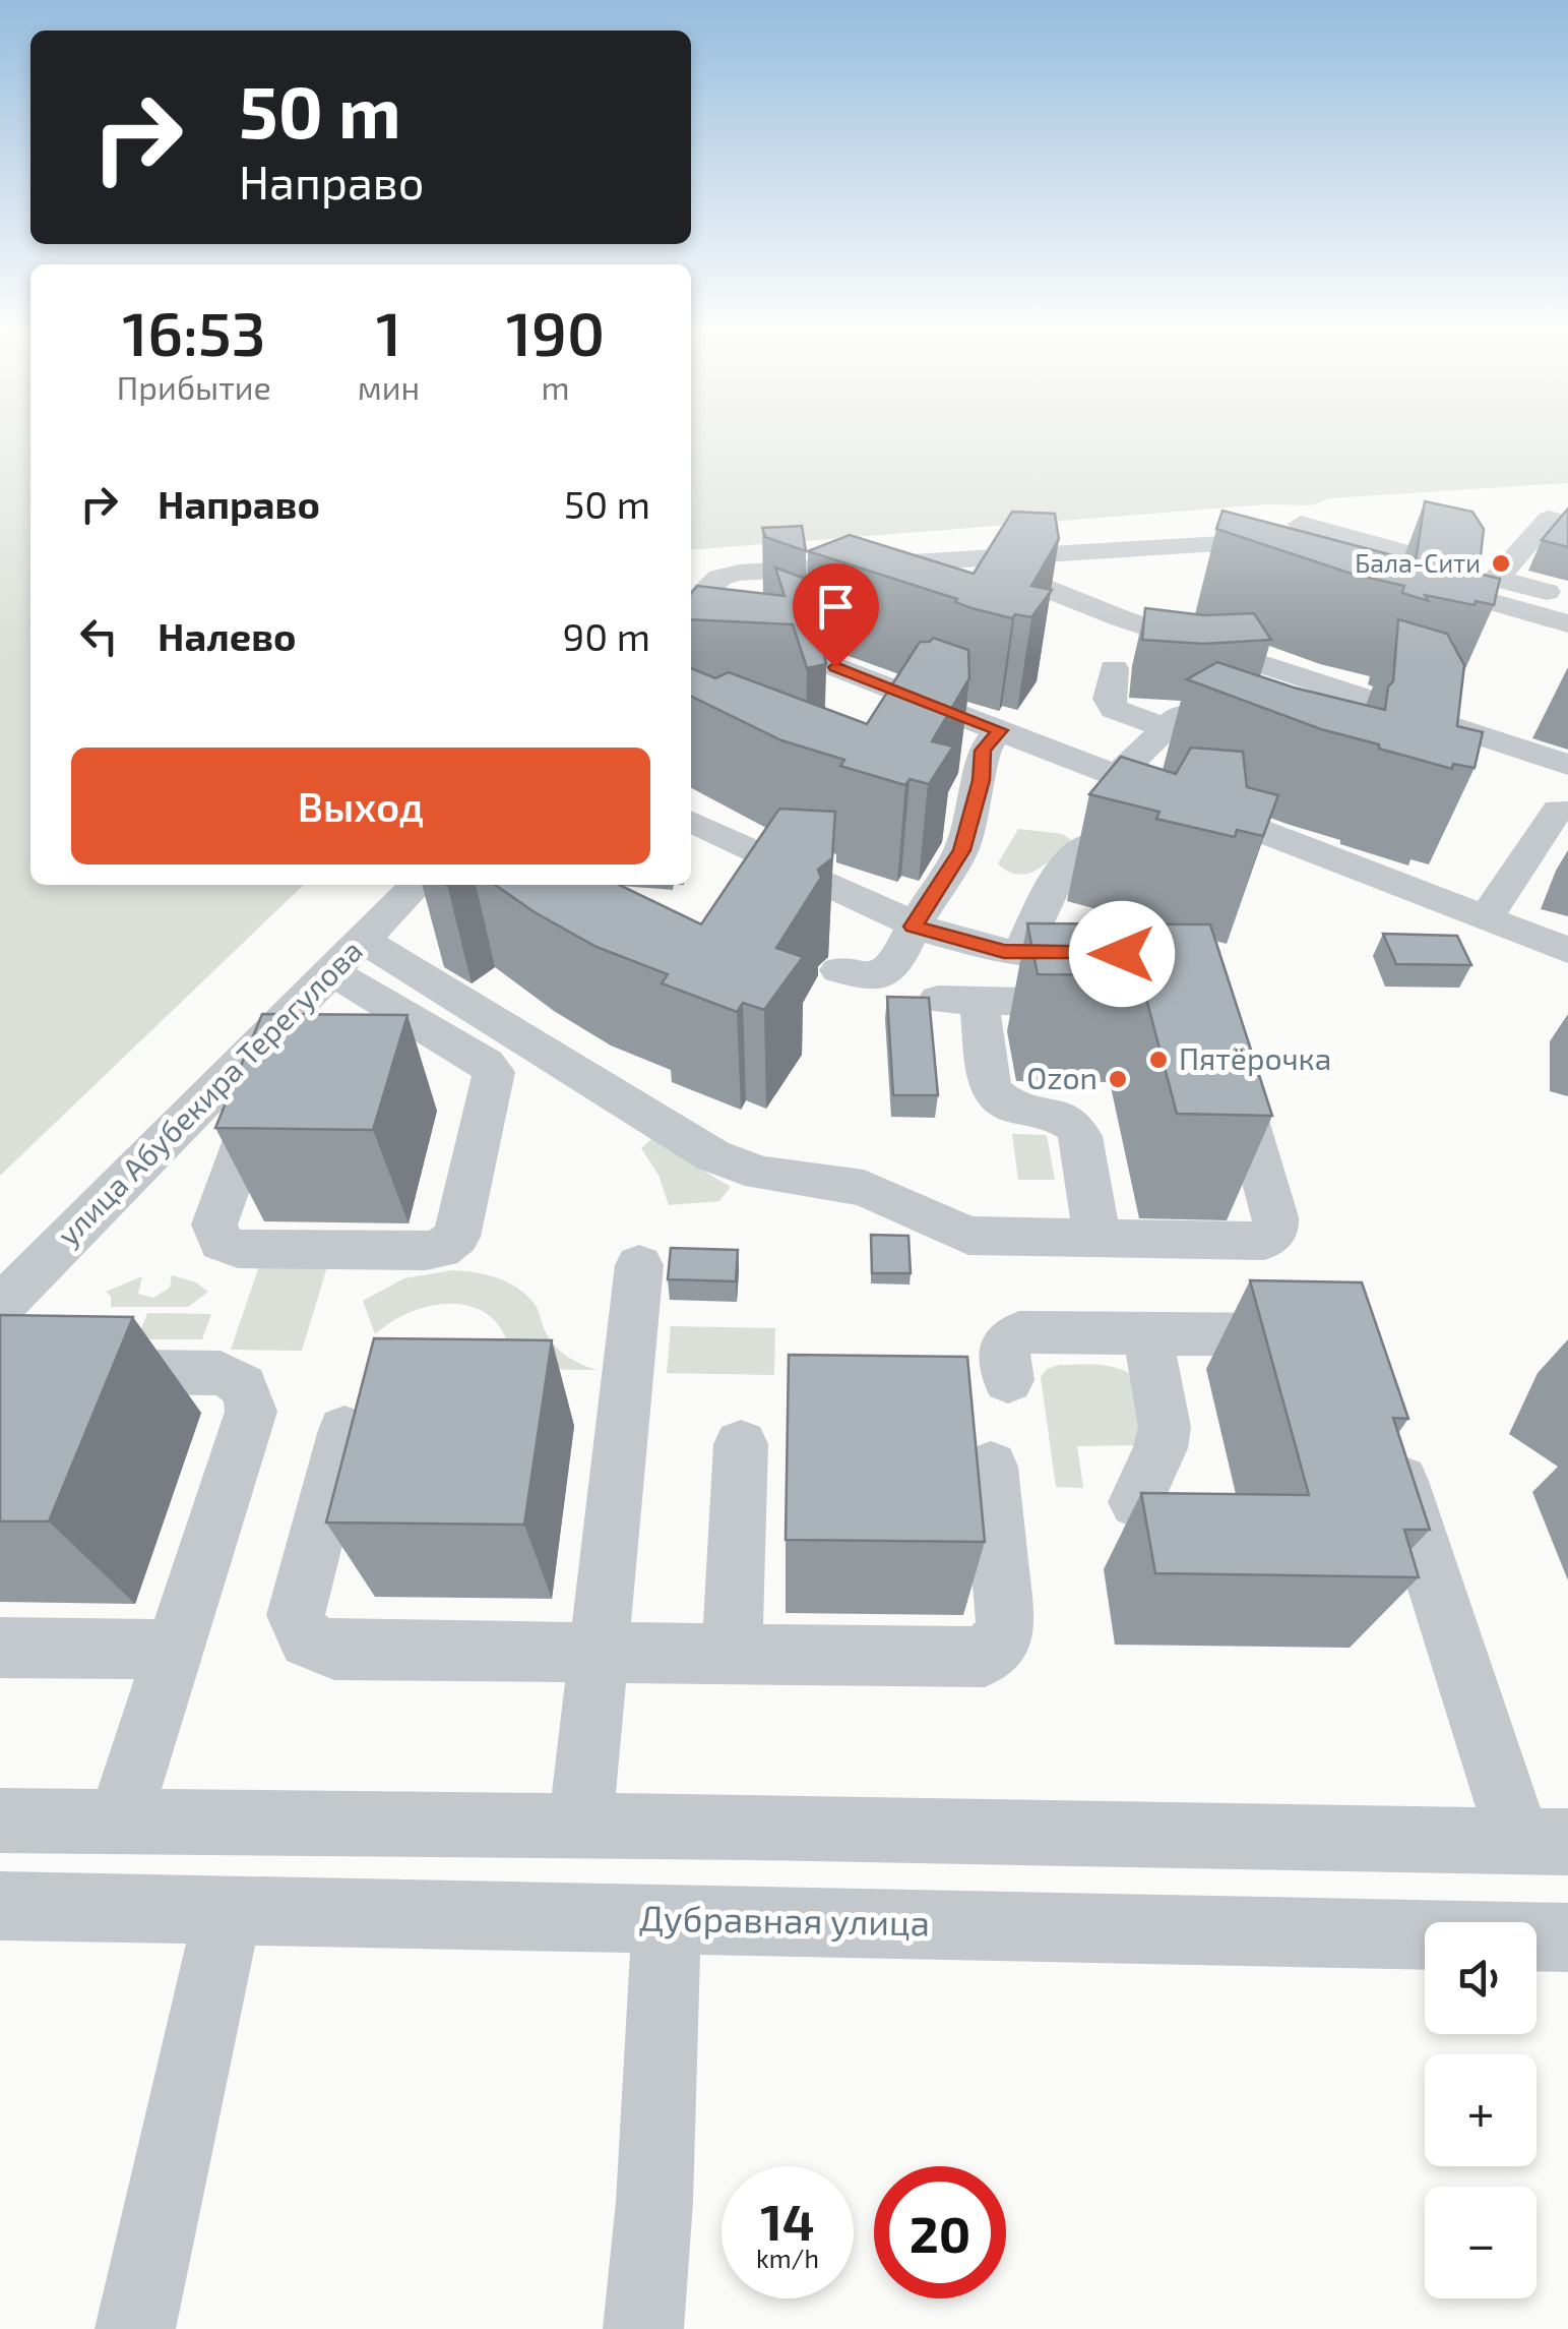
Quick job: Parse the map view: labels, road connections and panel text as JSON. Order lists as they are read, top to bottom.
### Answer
{
  "streets": {
    "street": ["улица Абубекира Терегулова", "Дубравная улица"]
  },
  "places": ["Бала-Сити", "Пятёрочка", "Ozon"],
  "page": {
    "turn": ["50 m", "Направо"],
    "eta": [
      "16:53",
      "Прибытие",
      "1",
      "мин",
      "190",
      "m"
    ],
    "list": [
      {
        "name": "Направо",
        "value": "50 m"
      },
      {
        "name": "Налево",
        "value": "90 m"
      }
    ],
    "buttons": "Выход",
    "map_buttons": ["+", "−"],
    "speed": "14 km/h",
    "limit": "20"
  }
}
